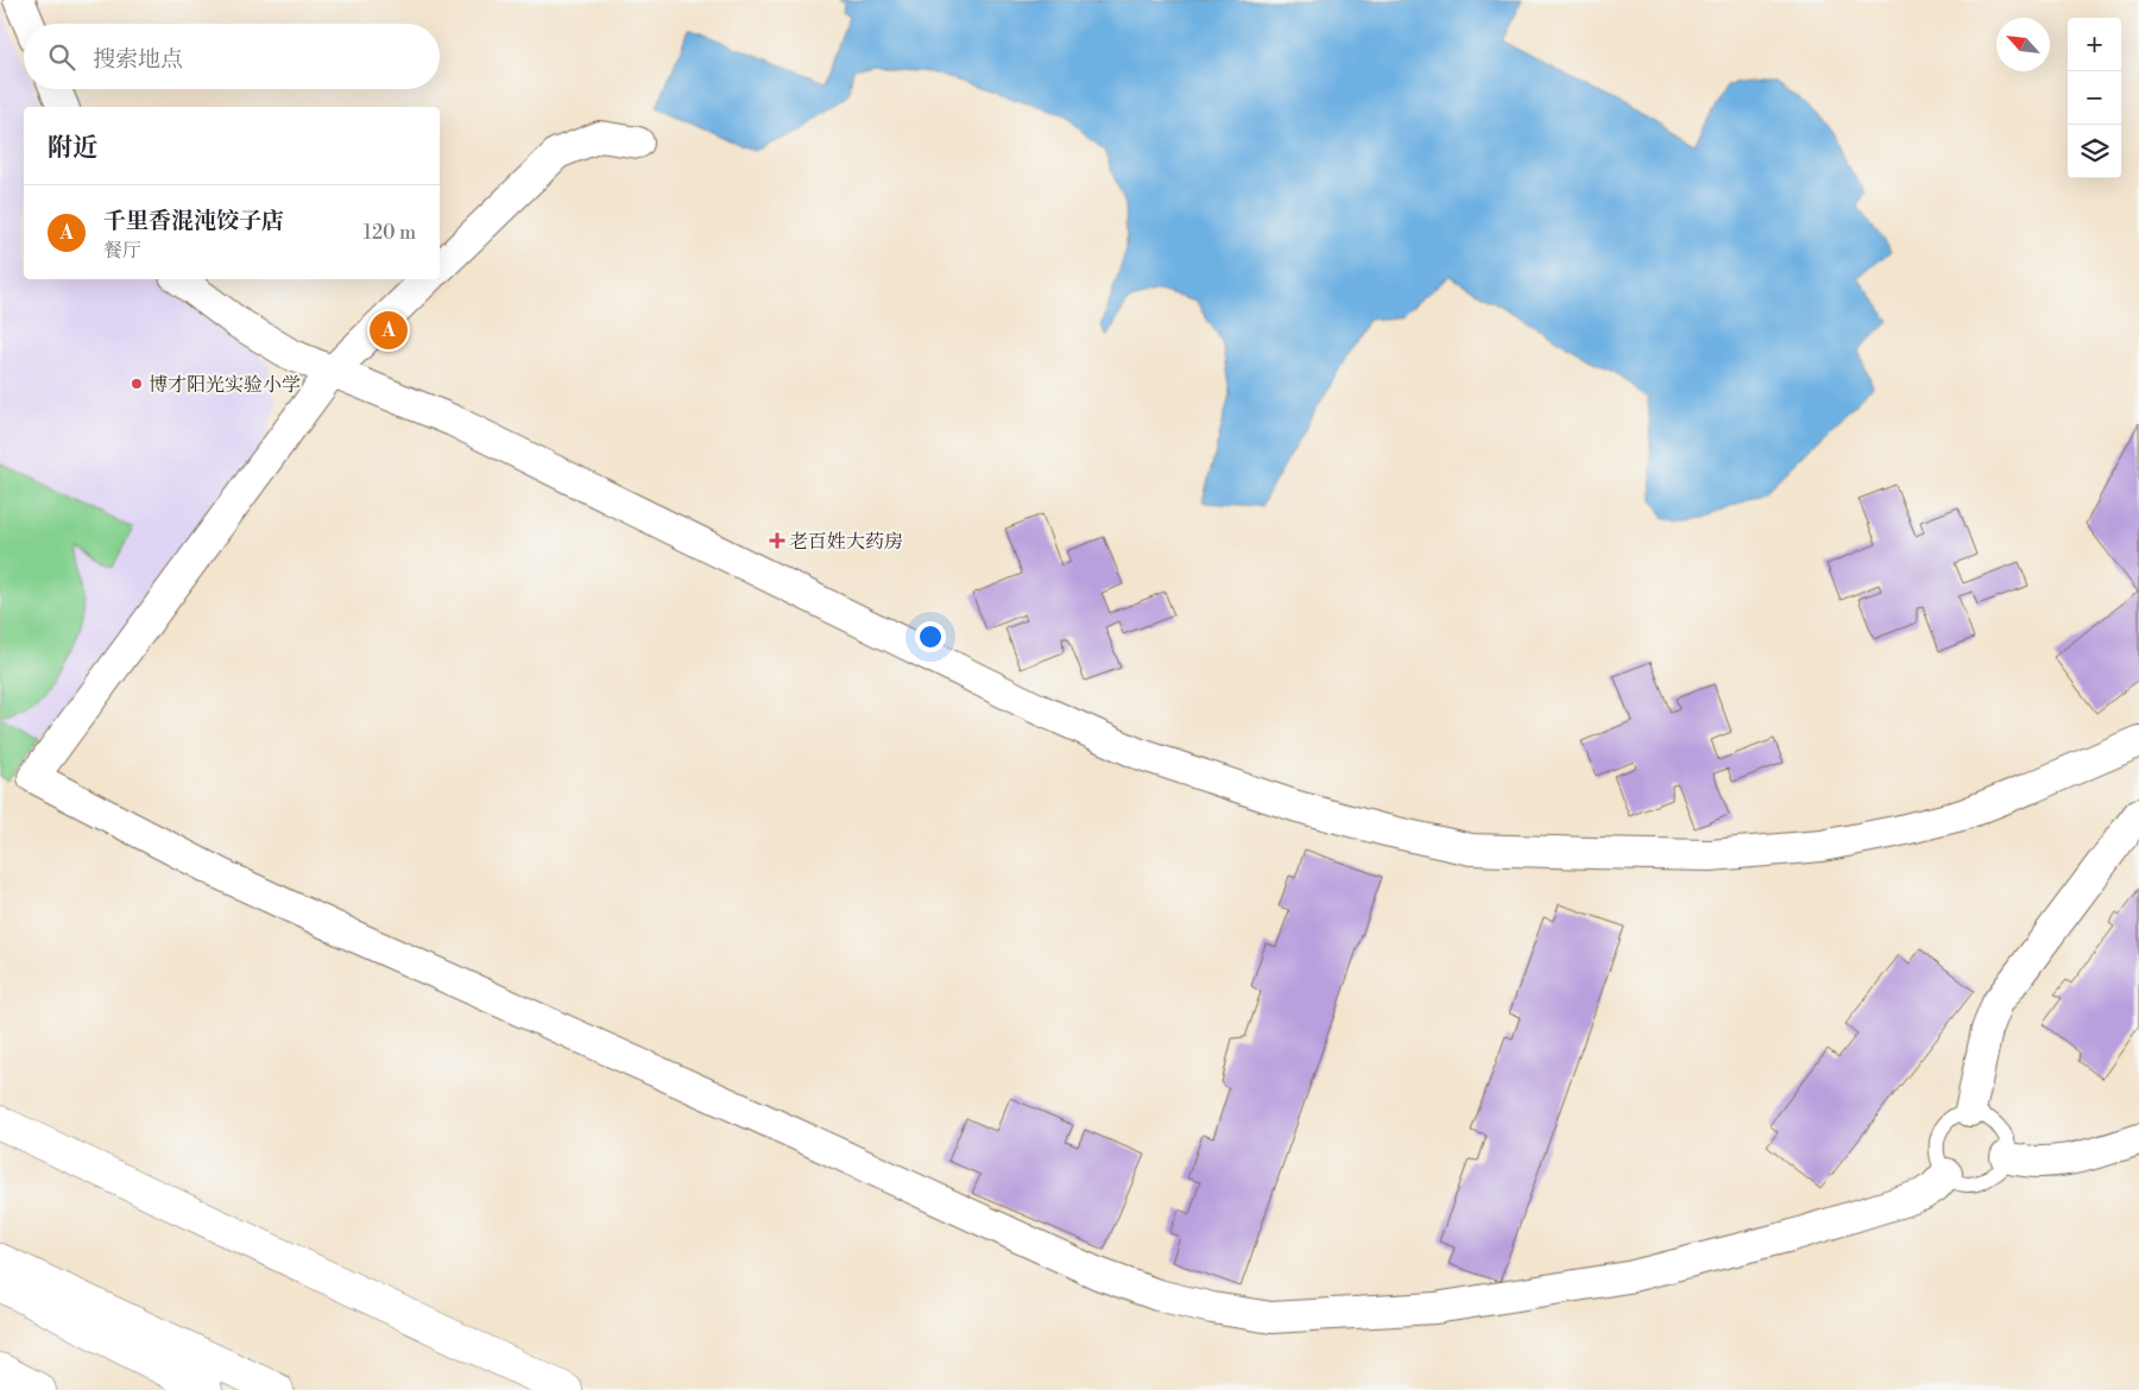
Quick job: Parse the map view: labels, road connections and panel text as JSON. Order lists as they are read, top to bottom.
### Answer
{
  "places": {
    "other": ["博才阳光实验小学"],
    "health": ["老百姓大药房"]
  },
  "north": "top left",
  "page": {
    "map_buttons": ["+", "−"],
    "search": "搜索地点",
    "heading": "附近",
    "list": [
      {
        "mark": "A",
        "name": "千里香混沌饺子店",
        "note": "餐厅",
        "value": "120 m"
      }
    ],
    "pins": "A"
  }
}
